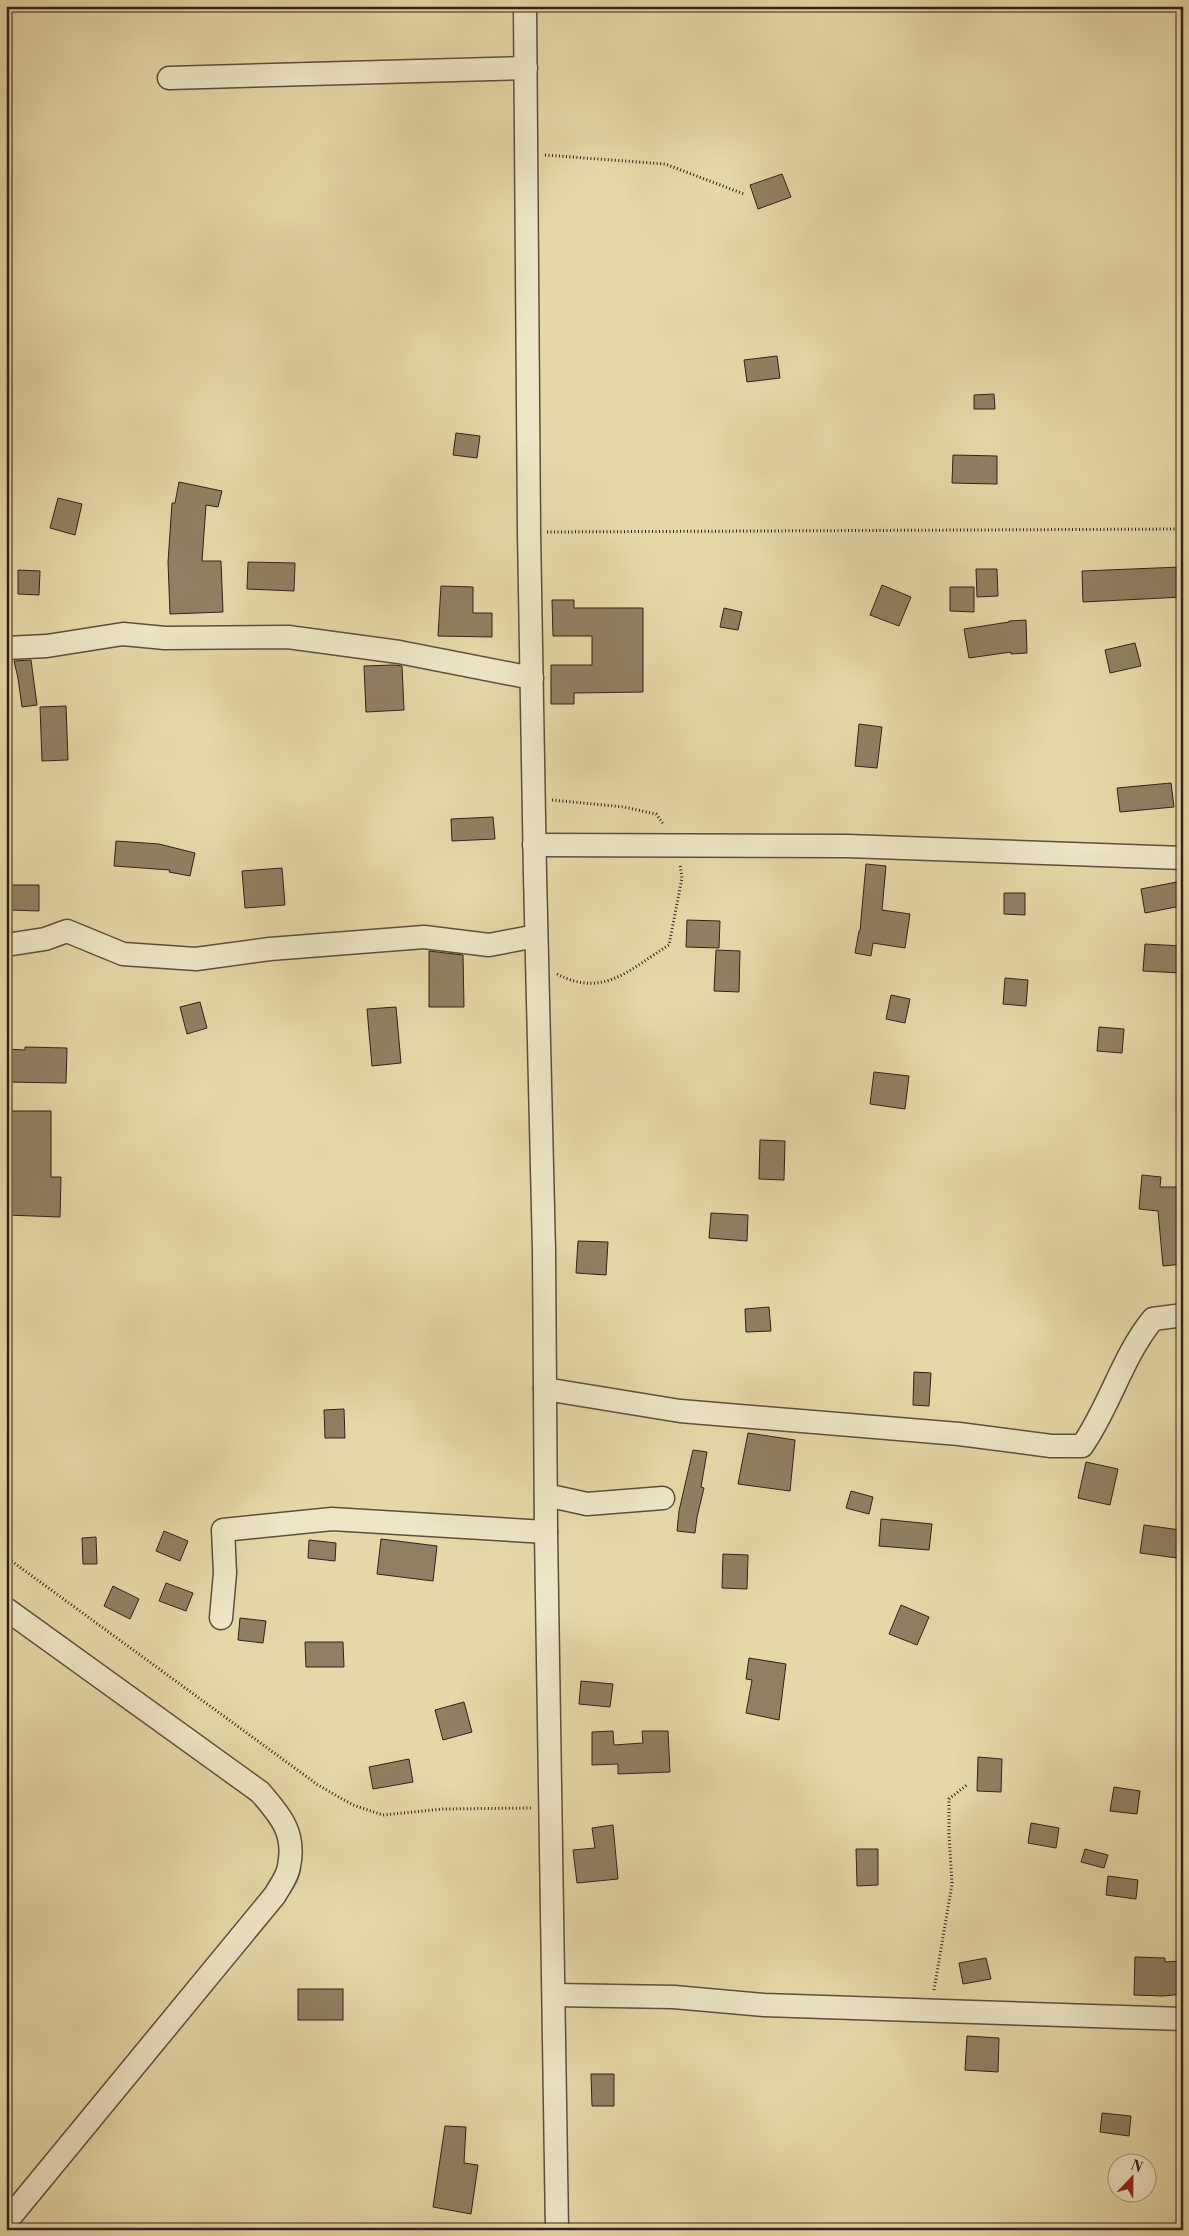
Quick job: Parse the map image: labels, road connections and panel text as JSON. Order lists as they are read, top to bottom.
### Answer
{
  "north": "top"
}
